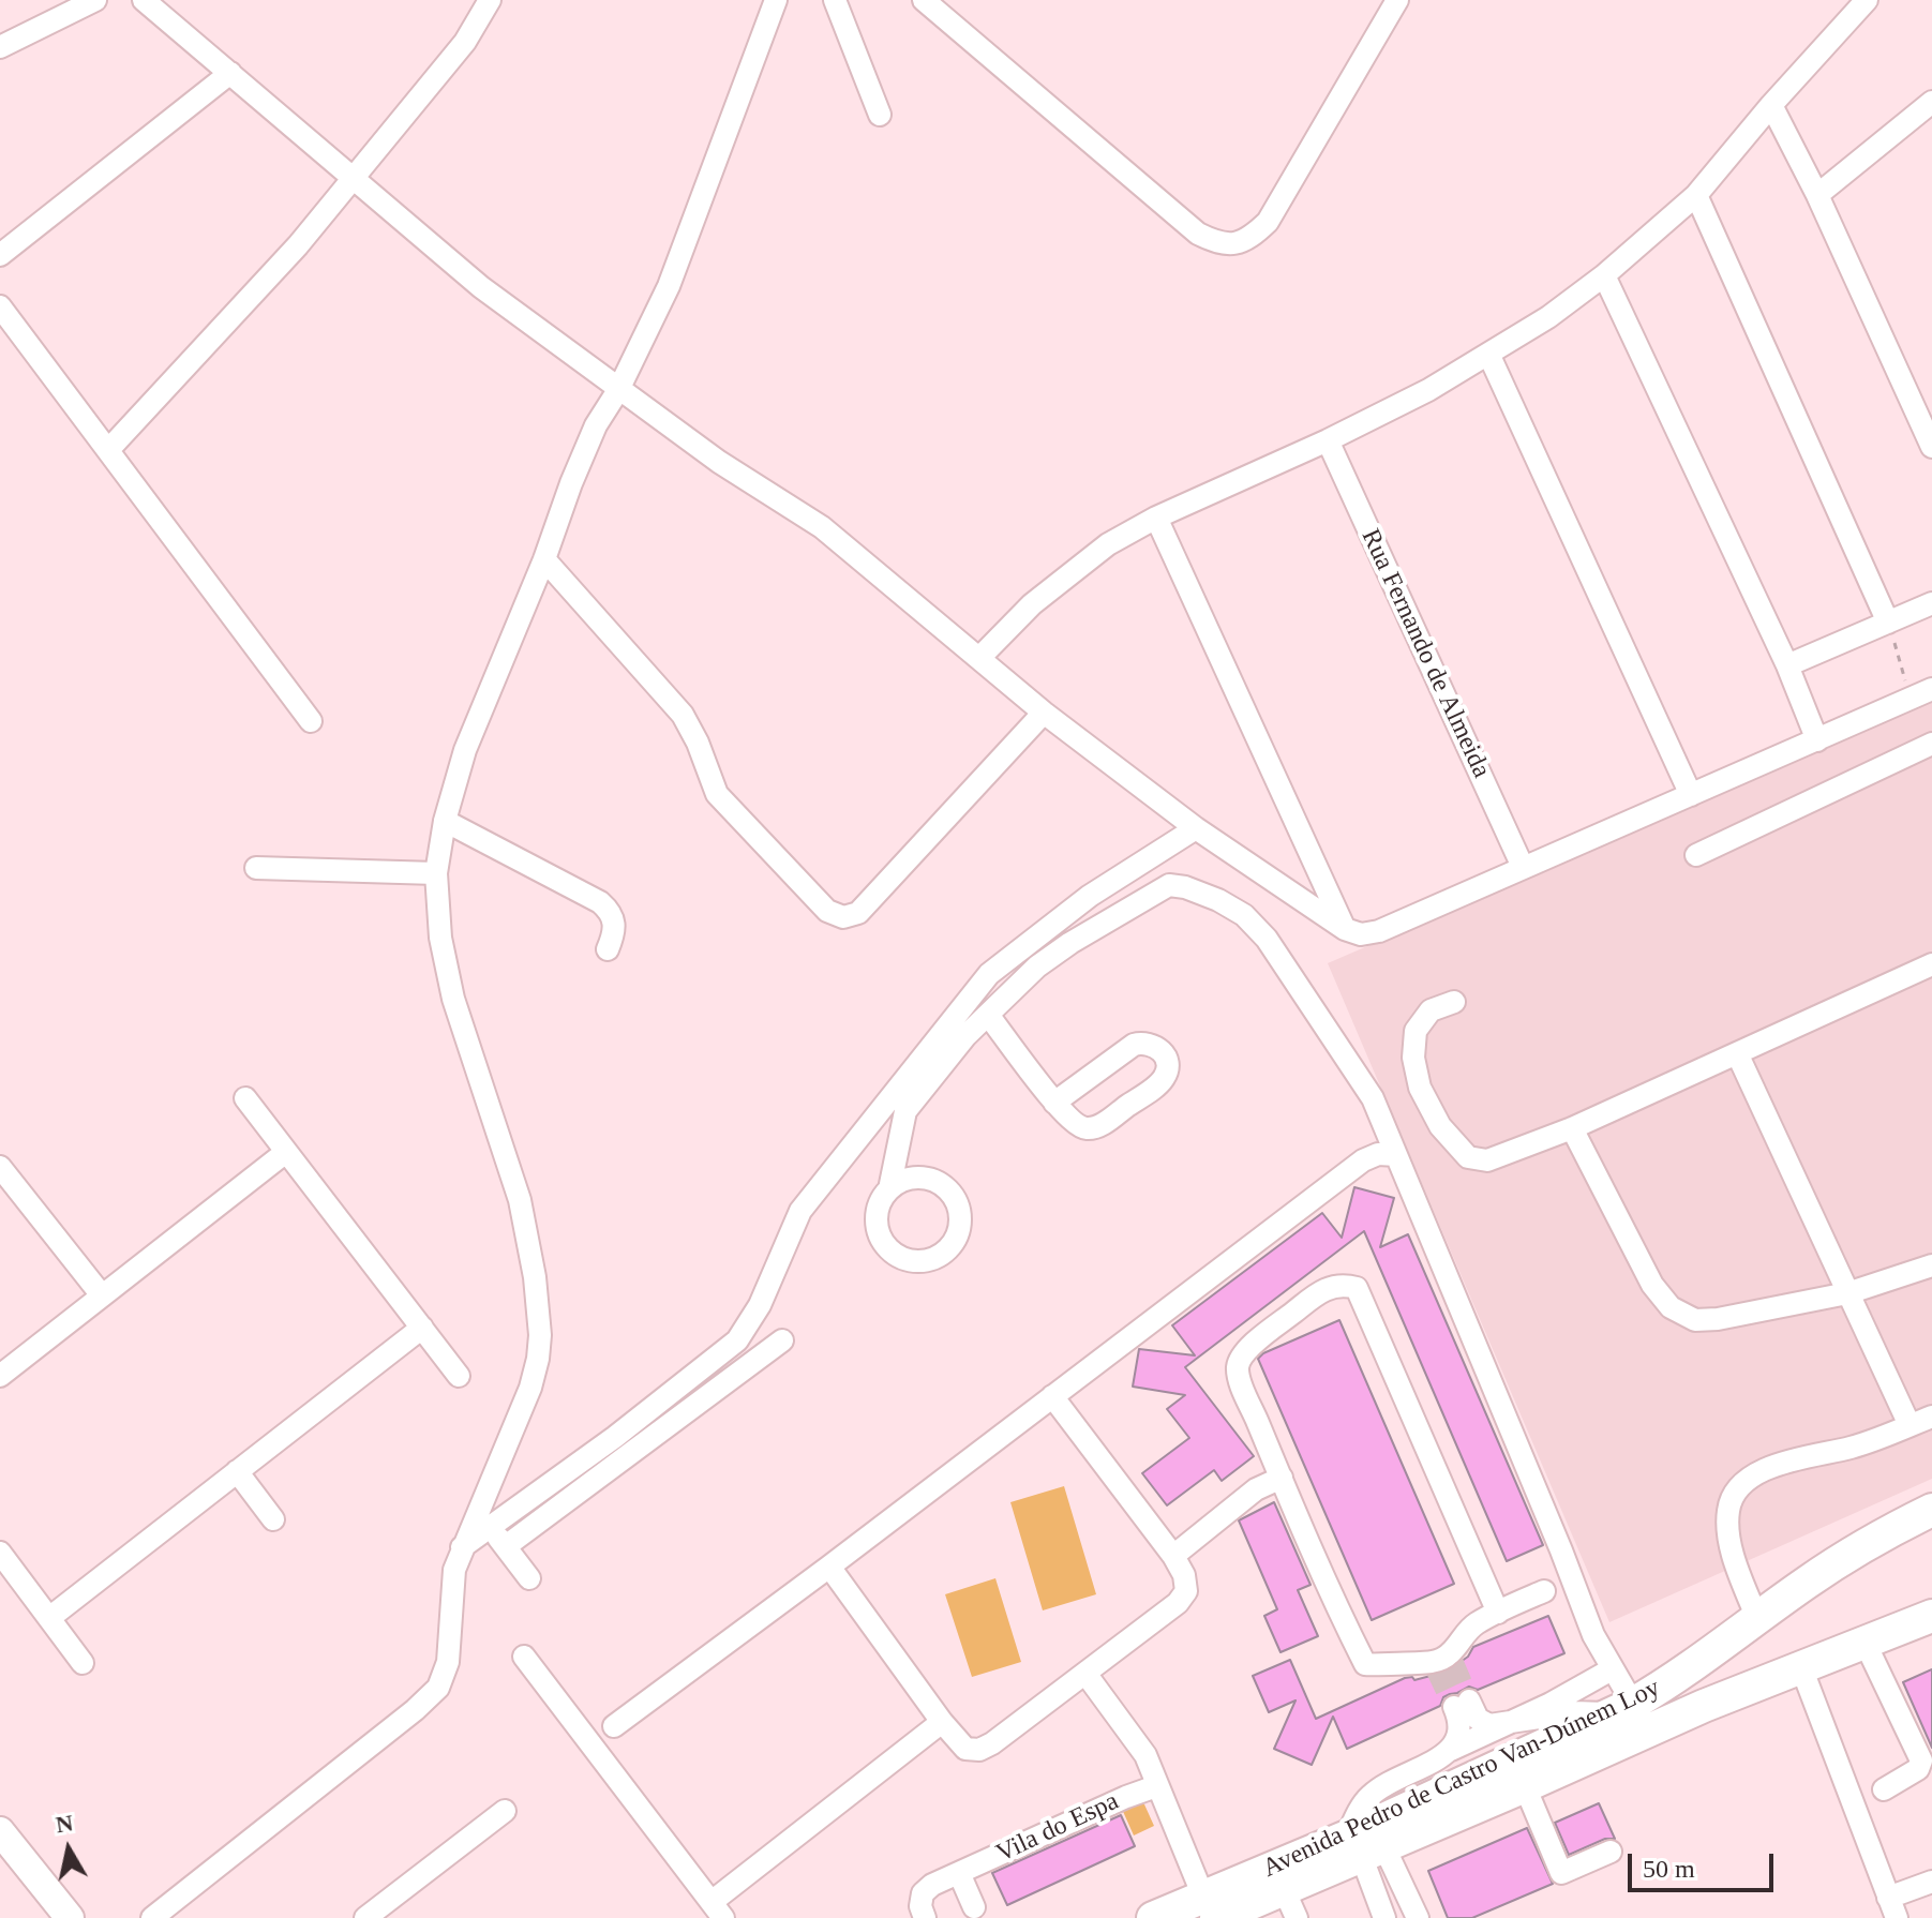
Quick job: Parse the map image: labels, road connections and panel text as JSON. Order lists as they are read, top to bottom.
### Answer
{
  "streets": {
    "highway": ["Avenida Pedro de Castro Van-Dúnem Loy"],
    "street": ["Rua Fernando de Almeida", "Vila do Espa"]
  },
  "scale_bar": "50 m",
  "north": "top"
}
